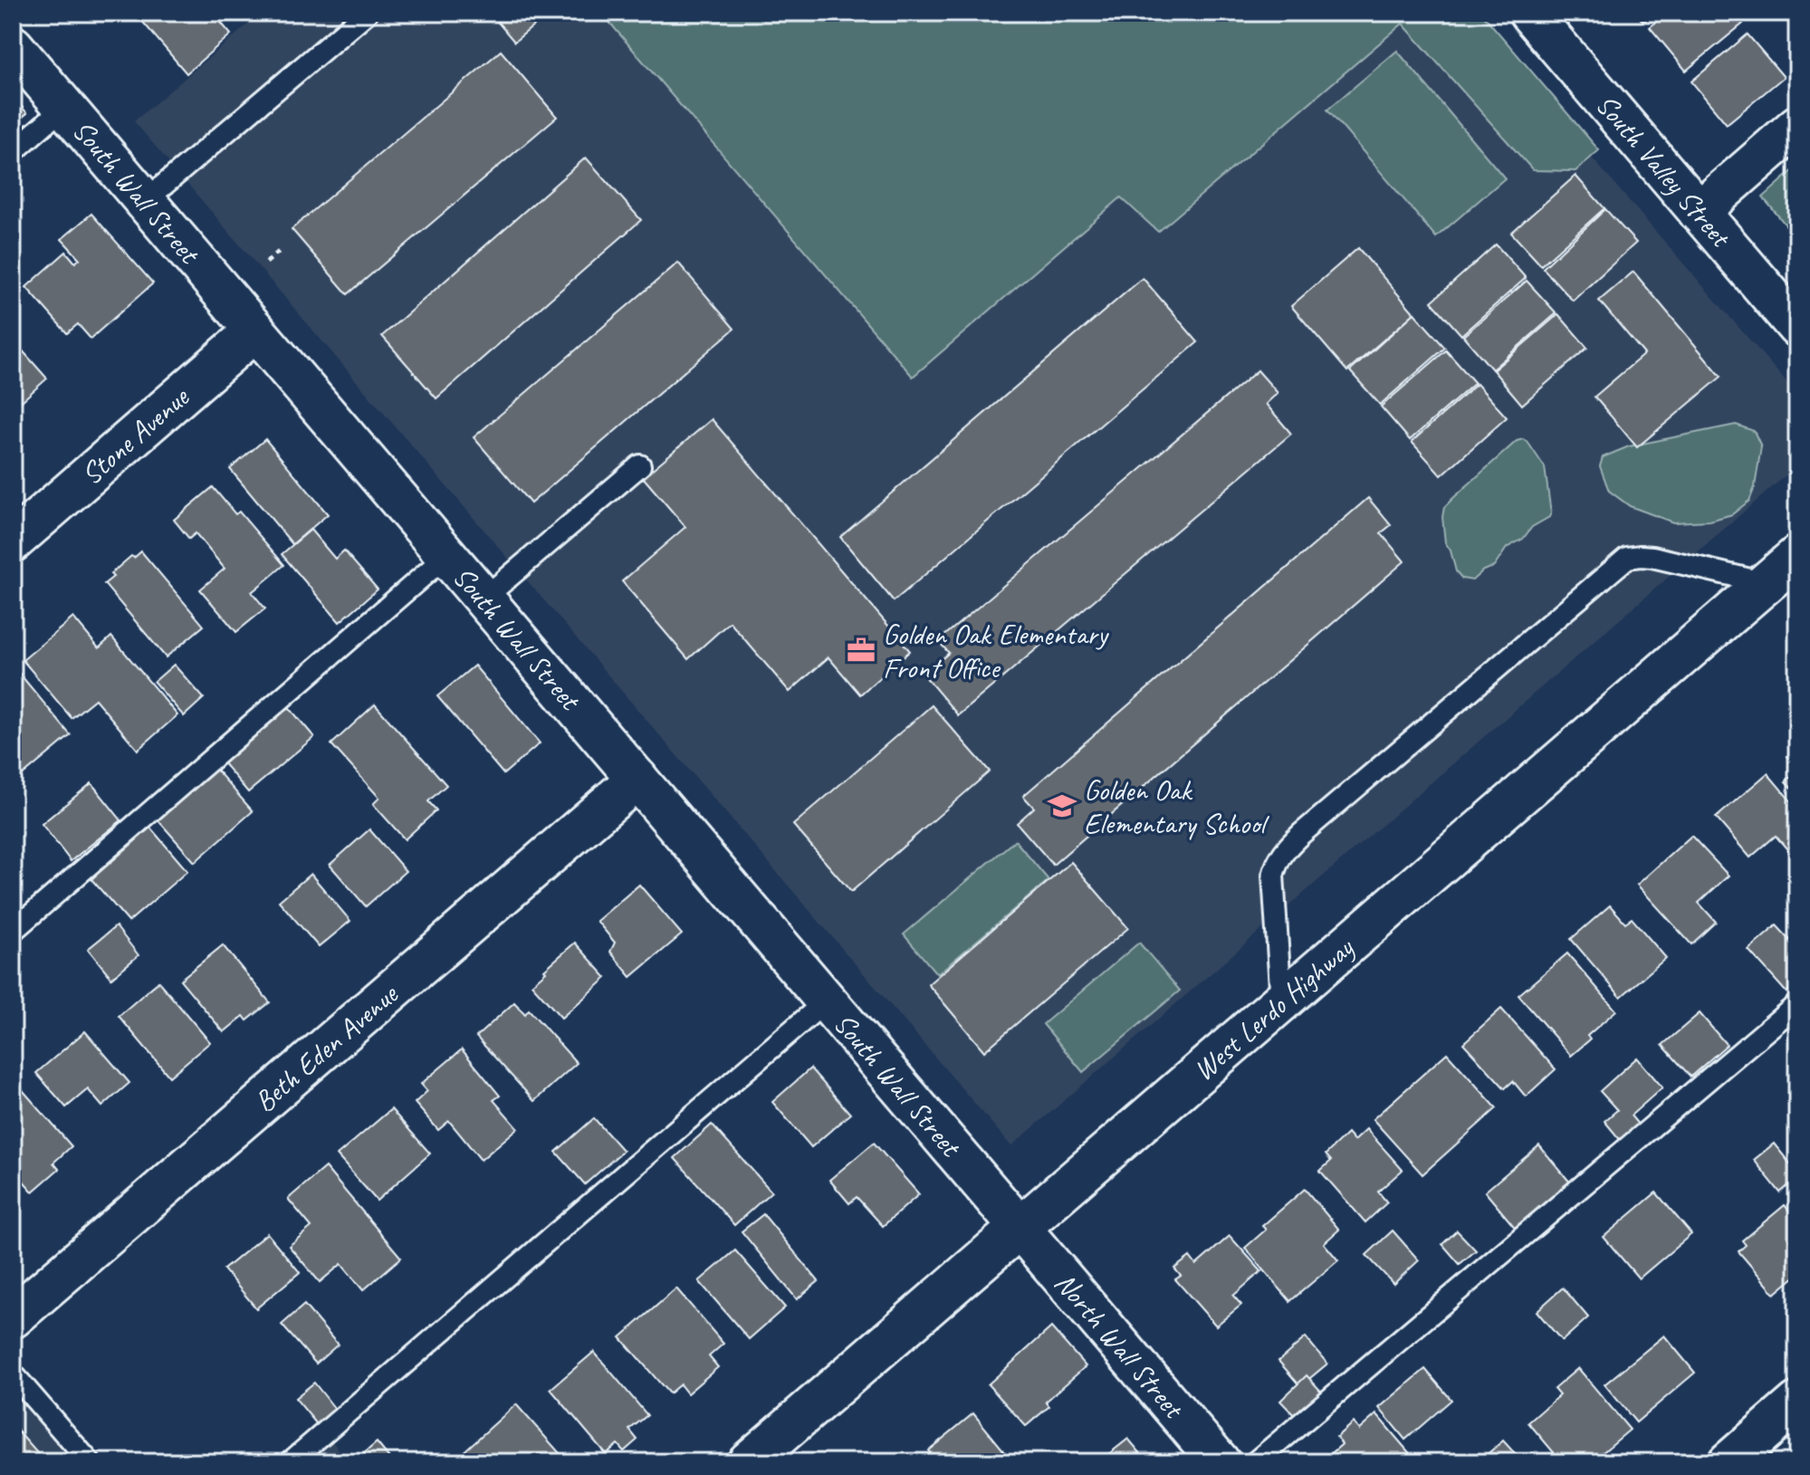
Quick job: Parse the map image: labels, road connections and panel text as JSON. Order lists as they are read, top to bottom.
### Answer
{
  "streets": {
    "street": [
      "South Valley Street",
      "South Wall Street",
      "Stone Avenue",
      "West Lerdo Highway",
      "Beth Eden Avenue",
      "North Wall Street"
    ]
  },
  "crossings": [
    ["South Wall Street", "Stone Avenue"],
    ["South Wall Street", "West Lerdo Highway"],
    ["South Wall Street", "Beth Eden Avenue"],
    ["South Wall Street", "North Wall Street"],
    ["West Lerdo Highway", "North Wall Street"]
  ],
  "places": {
    "office": ["Golden Oak Elementary Front Office"],
    "school or university": ["Golden Oak Elementary School"]
  }
}
